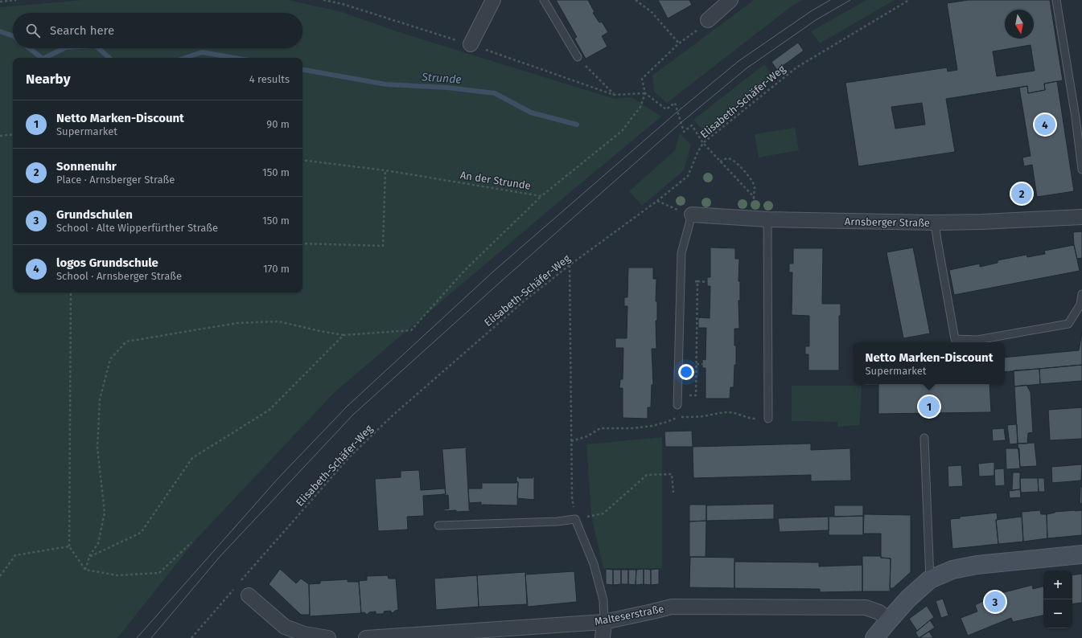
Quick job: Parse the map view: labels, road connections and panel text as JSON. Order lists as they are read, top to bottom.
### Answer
{
  "streets": {
    "street": ["Arnsberger Straße", "Malteserstraße"],
    "path": ["Elisabeth-Schäfer-Weg", "An der Strunde"]
  },
  "water": ["Strunde"],
  "north": "bottom",
  "page": {
    "search": "Search here",
    "heading": ["Nearby", "4 results"],
    "list": [
      {
        "mark": "1",
        "name": "Netto Marken-Discount",
        "note": "Supermarket",
        "value": "90 m"
      },
      {
        "mark": "2",
        "name": "Sonnenuhr",
        "note": "Place · Arnsberger Straße",
        "value": "150 m"
      },
      {
        "mark": "3",
        "name": "Grundschulen",
        "note": "School · Alte Wipperfürther Straße",
        "value": "150 m"
      },
      {
        "mark": "4",
        "name": "logos Grundschule",
        "note": "School · Arnsberger Straße",
        "value": "170 m"
      }
    ],
    "pins": [
      "4",
      "2",
      "1",
      "3"
    ],
    "popup": ["Netto Marken-Discount", "Supermarket"],
    "map_buttons": ["+", "−"]
  }
}
